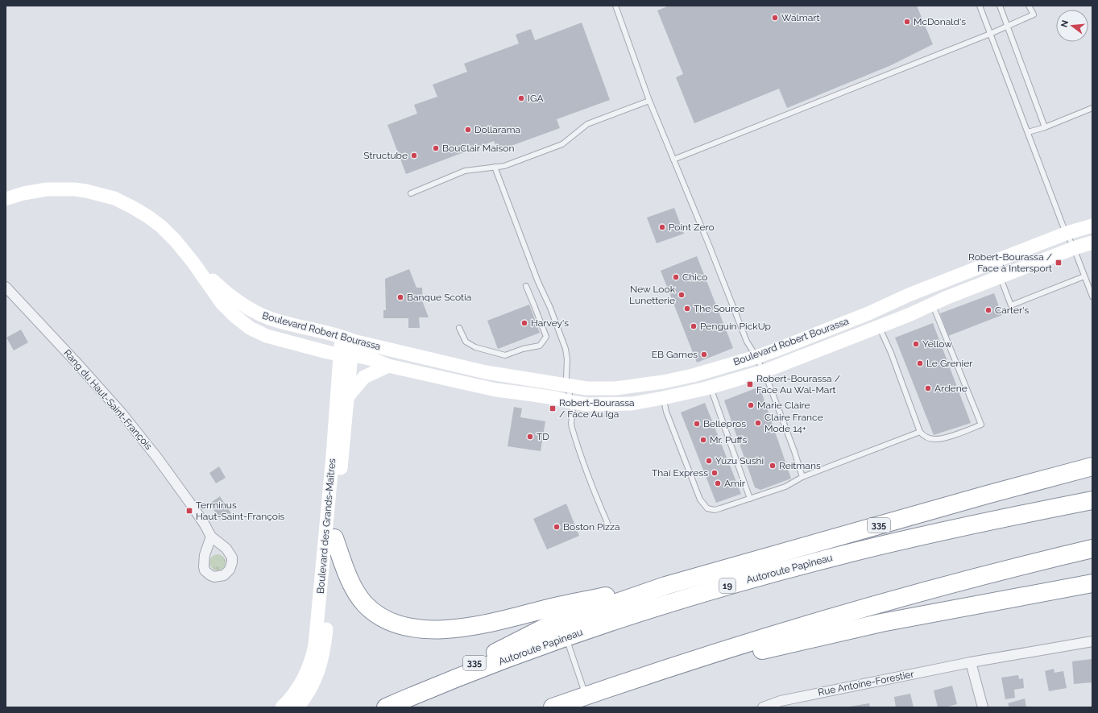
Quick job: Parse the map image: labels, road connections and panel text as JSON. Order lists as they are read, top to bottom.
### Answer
{
  "streets": {
    "highway": ["335", "Autoroute Papineau", "19"],
    "street": [
      "Boulevard Robert Bourassa",
      "Rang du Haut-Saint-François",
      "Boulevard des Grands-Maîtres",
      "Rue Antoine-Forestier"
    ]
  },
  "crossings": [
    ["Boulevard Robert Bourassa", "Boulevard des Grands-Maîtres"],
    ["335", "Autoroute Papineau"]
  ],
  "places": {
    "other": [
      "Walmart",
      "McDonald's",
      "IGA",
      "Dollarama",
      "BouClair Maison",
      "Structube",
      "Point Zero",
      "Chico",
      "New Look Lunetterie",
      "Banque Scotia",
      "The Source",
      "Carter's",
      "Harvey's",
      "Penguin PickUp",
      "Yellow",
      "EB Games",
      "Le Grenier",
      "Ardene",
      "Marie Claire",
      "Claire France Mode 14+",
      "Bellepros",
      "TD",
      "Mr. Puffs",
      "Yuzu Sushi",
      "Reitmans",
      "Thaï Express",
      "Amir",
      "Boston Pizza"
    ],
    "transit": [
      "Robert-Bourassa / Face à Intersport",
      "Robert-Bourassa / Face Au Wal-Mart",
      "Robert-Bourassa / Face Au Iga",
      "Terminus Haut-Saint-François"
    ]
  },
  "north": "left"
}
